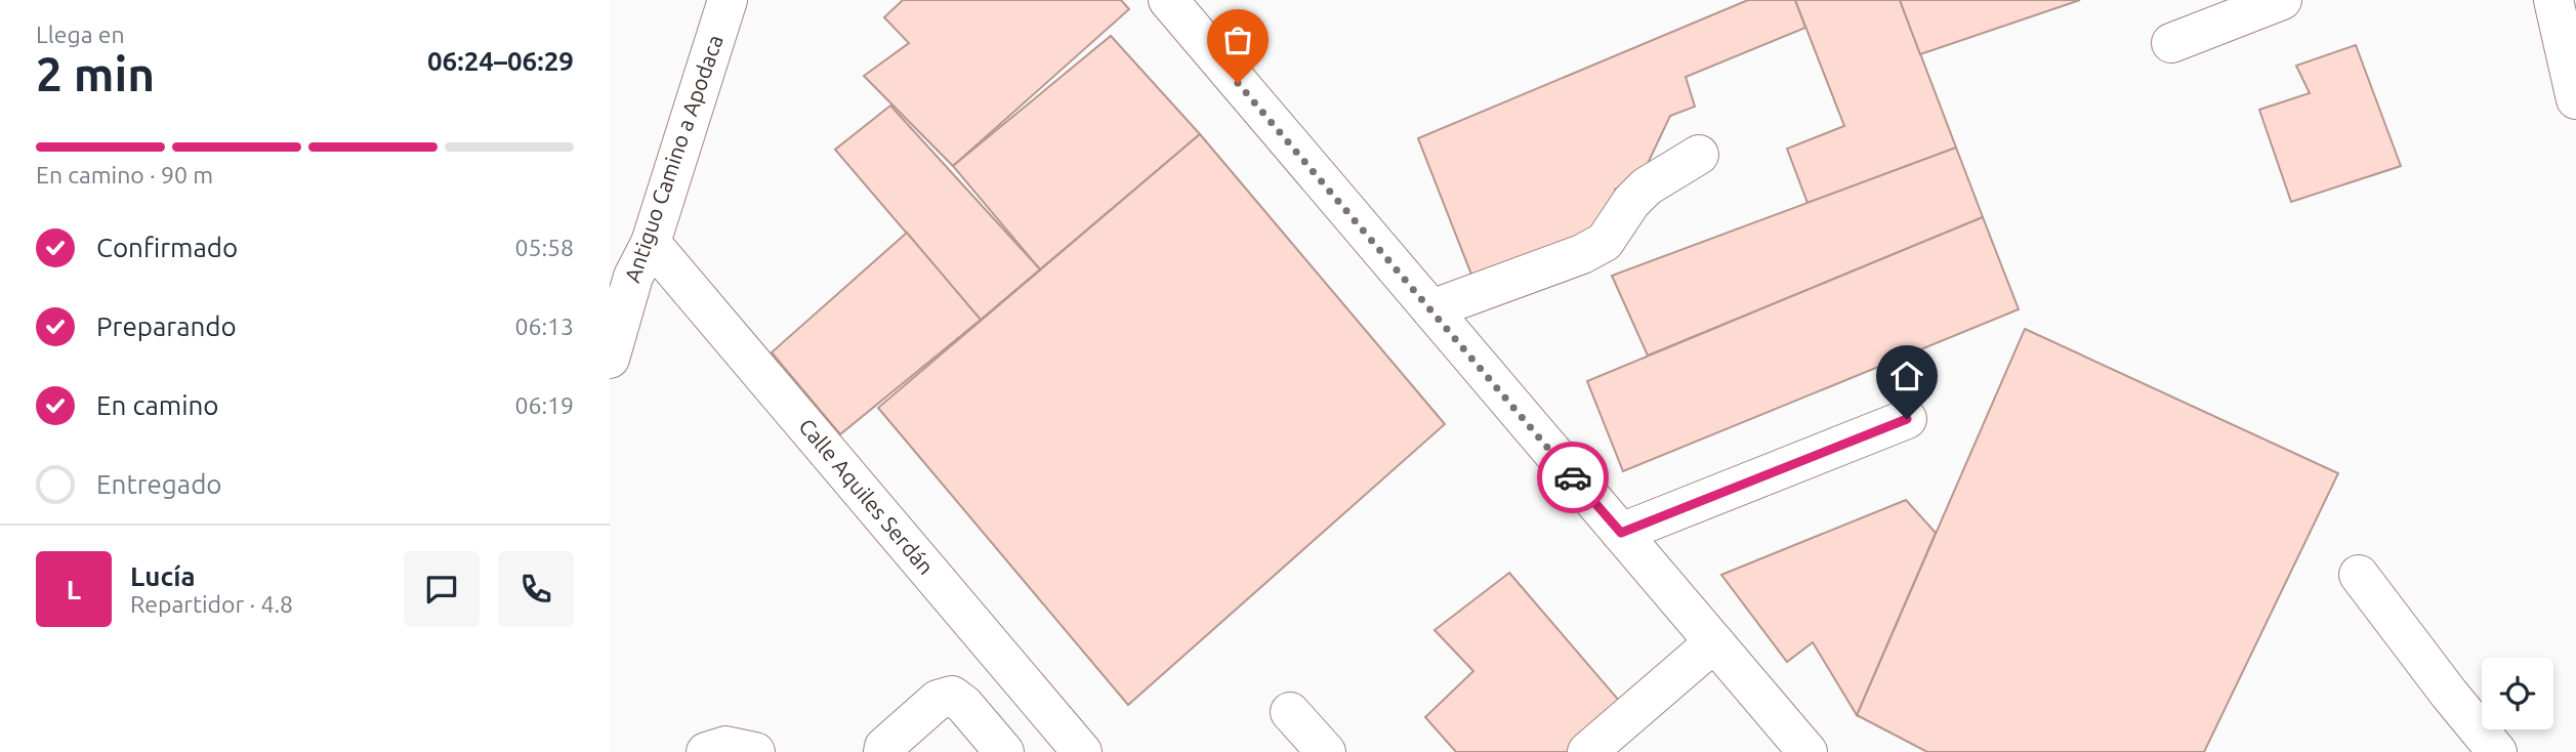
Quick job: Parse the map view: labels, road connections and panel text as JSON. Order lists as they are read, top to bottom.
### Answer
{
  "streets": {
    "street": ["Antiguo Camino a Apodaca", "Calle Aquiles Serdán"]
  },
  "crossings": [
    ["Antiguo Camino a Apodaca", "Calle Aquiles Serdán"]
  ],
  "page": {
    "heading": ["2 min", "Llega en", "06:24–06:29"],
    "panel": ["Lucía", "Repartidor · 4.8"],
    "bar": "En camino · 90 m",
    "list": [
      ["Confirmado", "05:58"],
      ["Preparando", "06:13"],
      ["En camino", "06:19"],
      "Entregado"
    ],
    "round": "L"
  }
}
